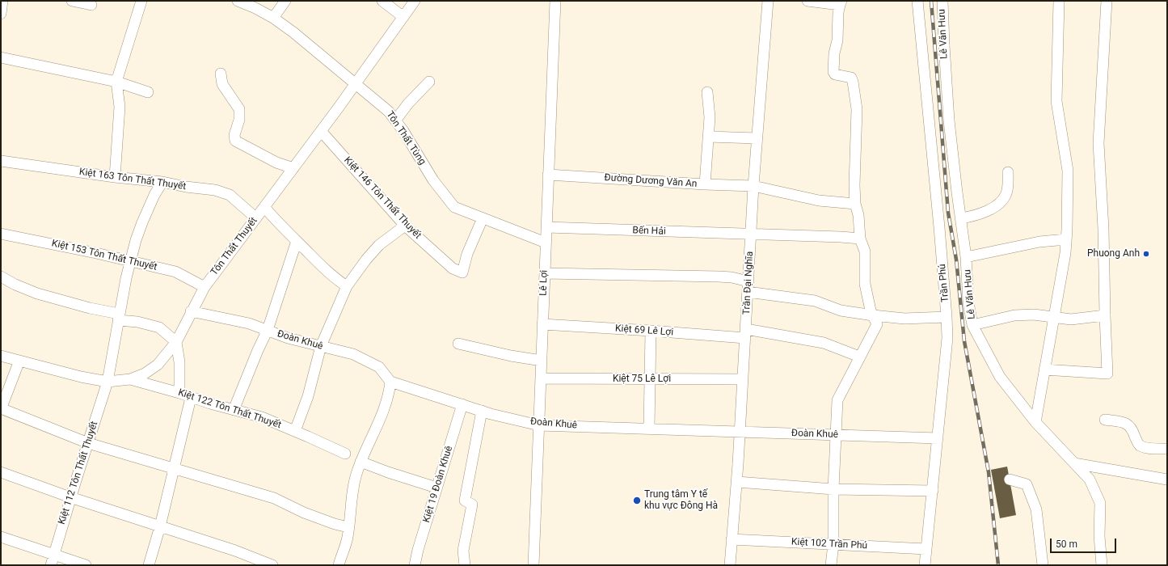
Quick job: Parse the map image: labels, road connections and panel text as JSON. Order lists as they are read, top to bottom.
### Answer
{
  "streets": {
    "street": [
      "Lê Văn Hưu",
      "Tôn Thất Tùng",
      "Kiệt 163 Tôn Thất Thuyết",
      "Đường Dương Văn An",
      "Kiệt 146 Tôn Thất Thuyết",
      "Bến Hải",
      "Tôn Thất Thuyết",
      "Kiệt 153 Tôn Thất Thuyết",
      "Lê Lợi",
      "Trần Đại Nghĩa",
      "Trần Phú",
      "Kiệt 69 Lê Lợi",
      "Đoàn Khuê",
      "Kiệt 75 Lê Lợi",
      "Kiệt 122 Tôn Thất Thuyết",
      "Kiệt 112 Tôn Thất Thuyết",
      "Kiệt 19 Đoàn Khuê",
      "Kiệt 102 Trần Phú"
    ]
  },
  "crossings": [
    ["Tôn Thất Tùng", "Kiệt 146 Tôn Thất Thuyết"],
    ["Tôn Thất Tùng", "Tôn Thất Thuyết"],
    ["Tôn Thất Tùng", "Lê Lợi"],
    ["Kiệt 163 Tôn Thất Thuyết", "Tôn Thất Thuyết"],
    ["Kiệt 163 Tôn Thất Thuyết", "Kiệt 112 Tôn Thất Thuyết"],
    ["Đường Dương Văn An", "Lê Lợi"],
    ["Đường Dương Văn An", "Trần Đại Nghĩa"],
    ["Kiệt 146 Tôn Thất Thuyết", "Tôn Thất Thuyết"],
    ["Bến Hải", "Lê Lợi"],
    ["Bến Hải", "Trần Đại Nghĩa"],
    ["Tôn Thất Thuyết", "Kiệt 153 Tôn Thất Thuyết"],
    ["Tôn Thất Thuyết", "Đoàn Khuê"],
    ["Tôn Thất Thuyết", "Kiệt 122 Tôn Thất Thuyết"],
    ["Tôn Thất Thuyết", "Kiệt 112 Tôn Thất Thuyết"],
    ["Kiệt 153 Tôn Thất Thuyết", "Kiệt 112 Tôn Thất Thuyết"],
    ["Lê Lợi", "Kiệt 69 Lê Lợi"],
    ["Lê Lợi", "Đoàn Khuê"],
    ["Lê Lợi", "Kiệt 75 Lê Lợi"],
    ["Trần Đại Nghĩa", "Kiệt 69 Lê Lợi"],
    ["Trần Đại Nghĩa", "Đoàn Khuê"],
    ["Trần Đại Nghĩa", "Kiệt 75 Lê Lợi"],
    ["Trần Đại Nghĩa", "Kiệt 102 Trần Phú"],
    ["Trần Phú", "Đoàn Khuê"],
    ["Trần Phú", "Kiệt 102 Trần Phú"],
    ["Đoàn Khuê", "Kiệt 19 Đoàn Khuê"]
  ],
  "places": ["Phuong Anh", "Trung tâm Y tế khu vực Đông Hà"],
  "scale_bar": "50 m"
}
